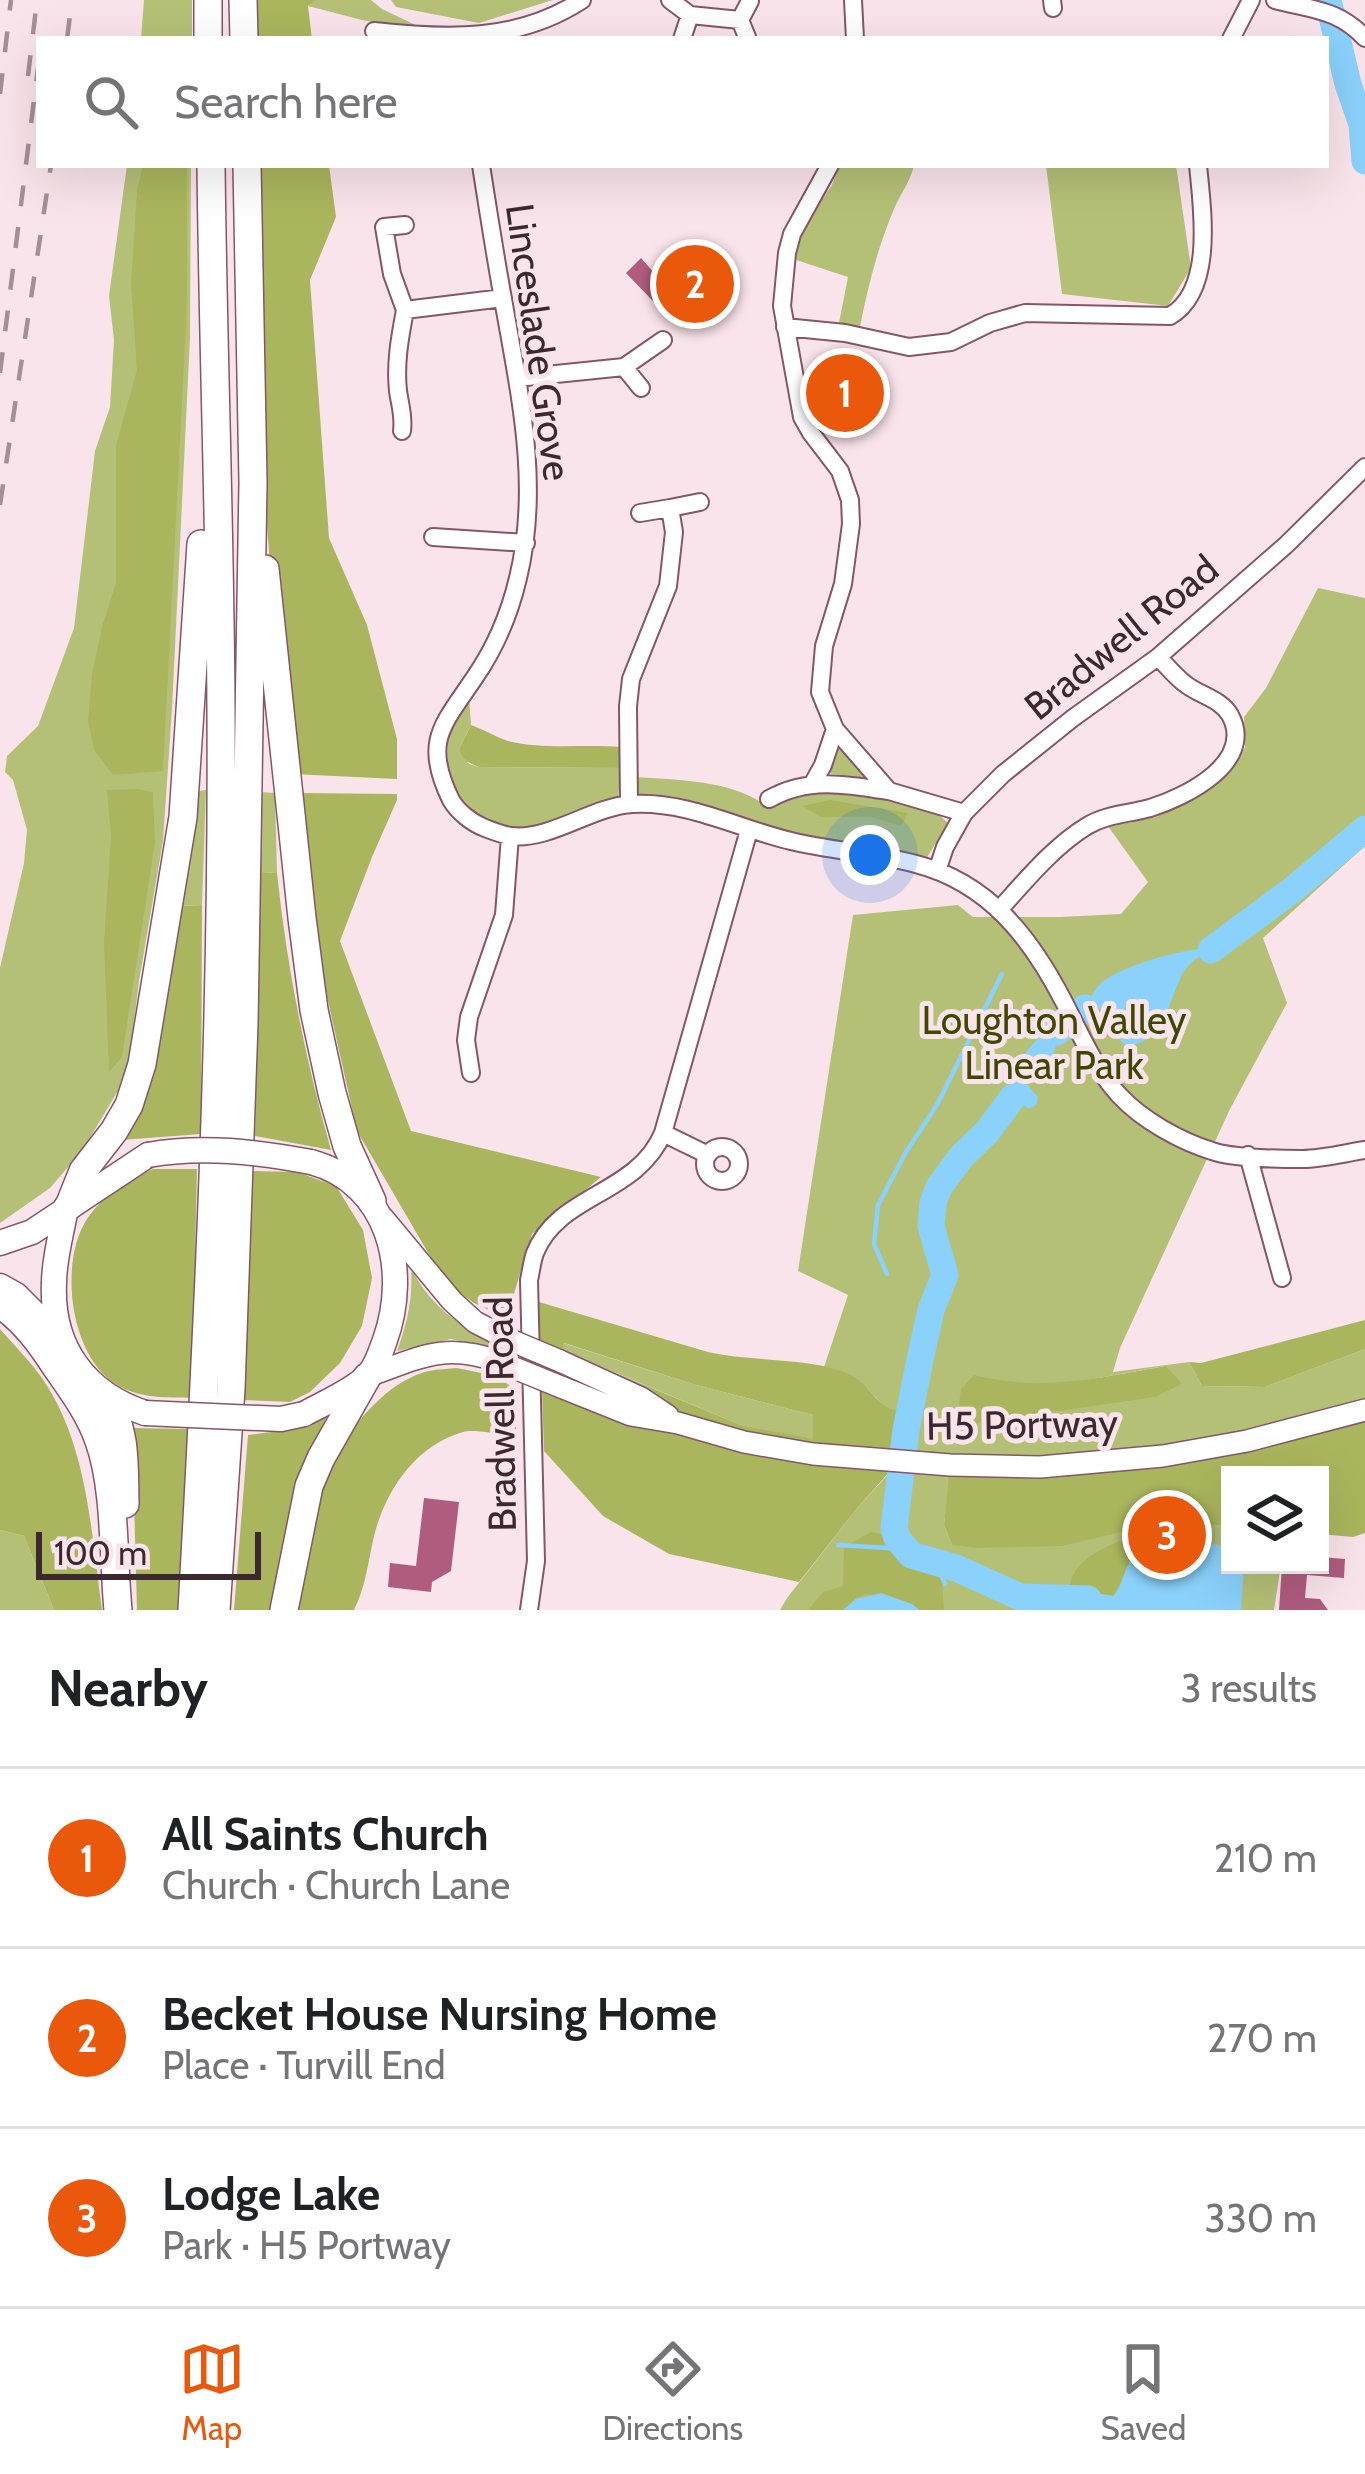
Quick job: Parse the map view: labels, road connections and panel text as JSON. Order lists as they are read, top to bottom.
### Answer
{
  "streets": {
    "street": ["Linceslade Grove", "Bradwell Road", "H5 Portway"]
  },
  "parks": ["Loughton Valley Linear Park"],
  "scale_bar": "100 m",
  "page": {
    "search": "Search here",
    "pins": ["2", "1", "3"],
    "scale": "100 m",
    "heading": ["Nearby", "3 results"],
    "list": [
      {
        "mark": "1",
        "name": "All Saints Church",
        "note": "Church · Church Lane",
        "value": "210 m"
      },
      {
        "mark": "2",
        "name": "Becket House Nursing Home",
        "note": "Place · Turvill End",
        "value": "270 m"
      },
      {
        "mark": "3",
        "name": "Lodge Lake",
        "note": "Park · H5 Portway",
        "value": "330 m"
      }
    ],
    "nav": ["Map", "Directions", "Saved"]
  }
}
